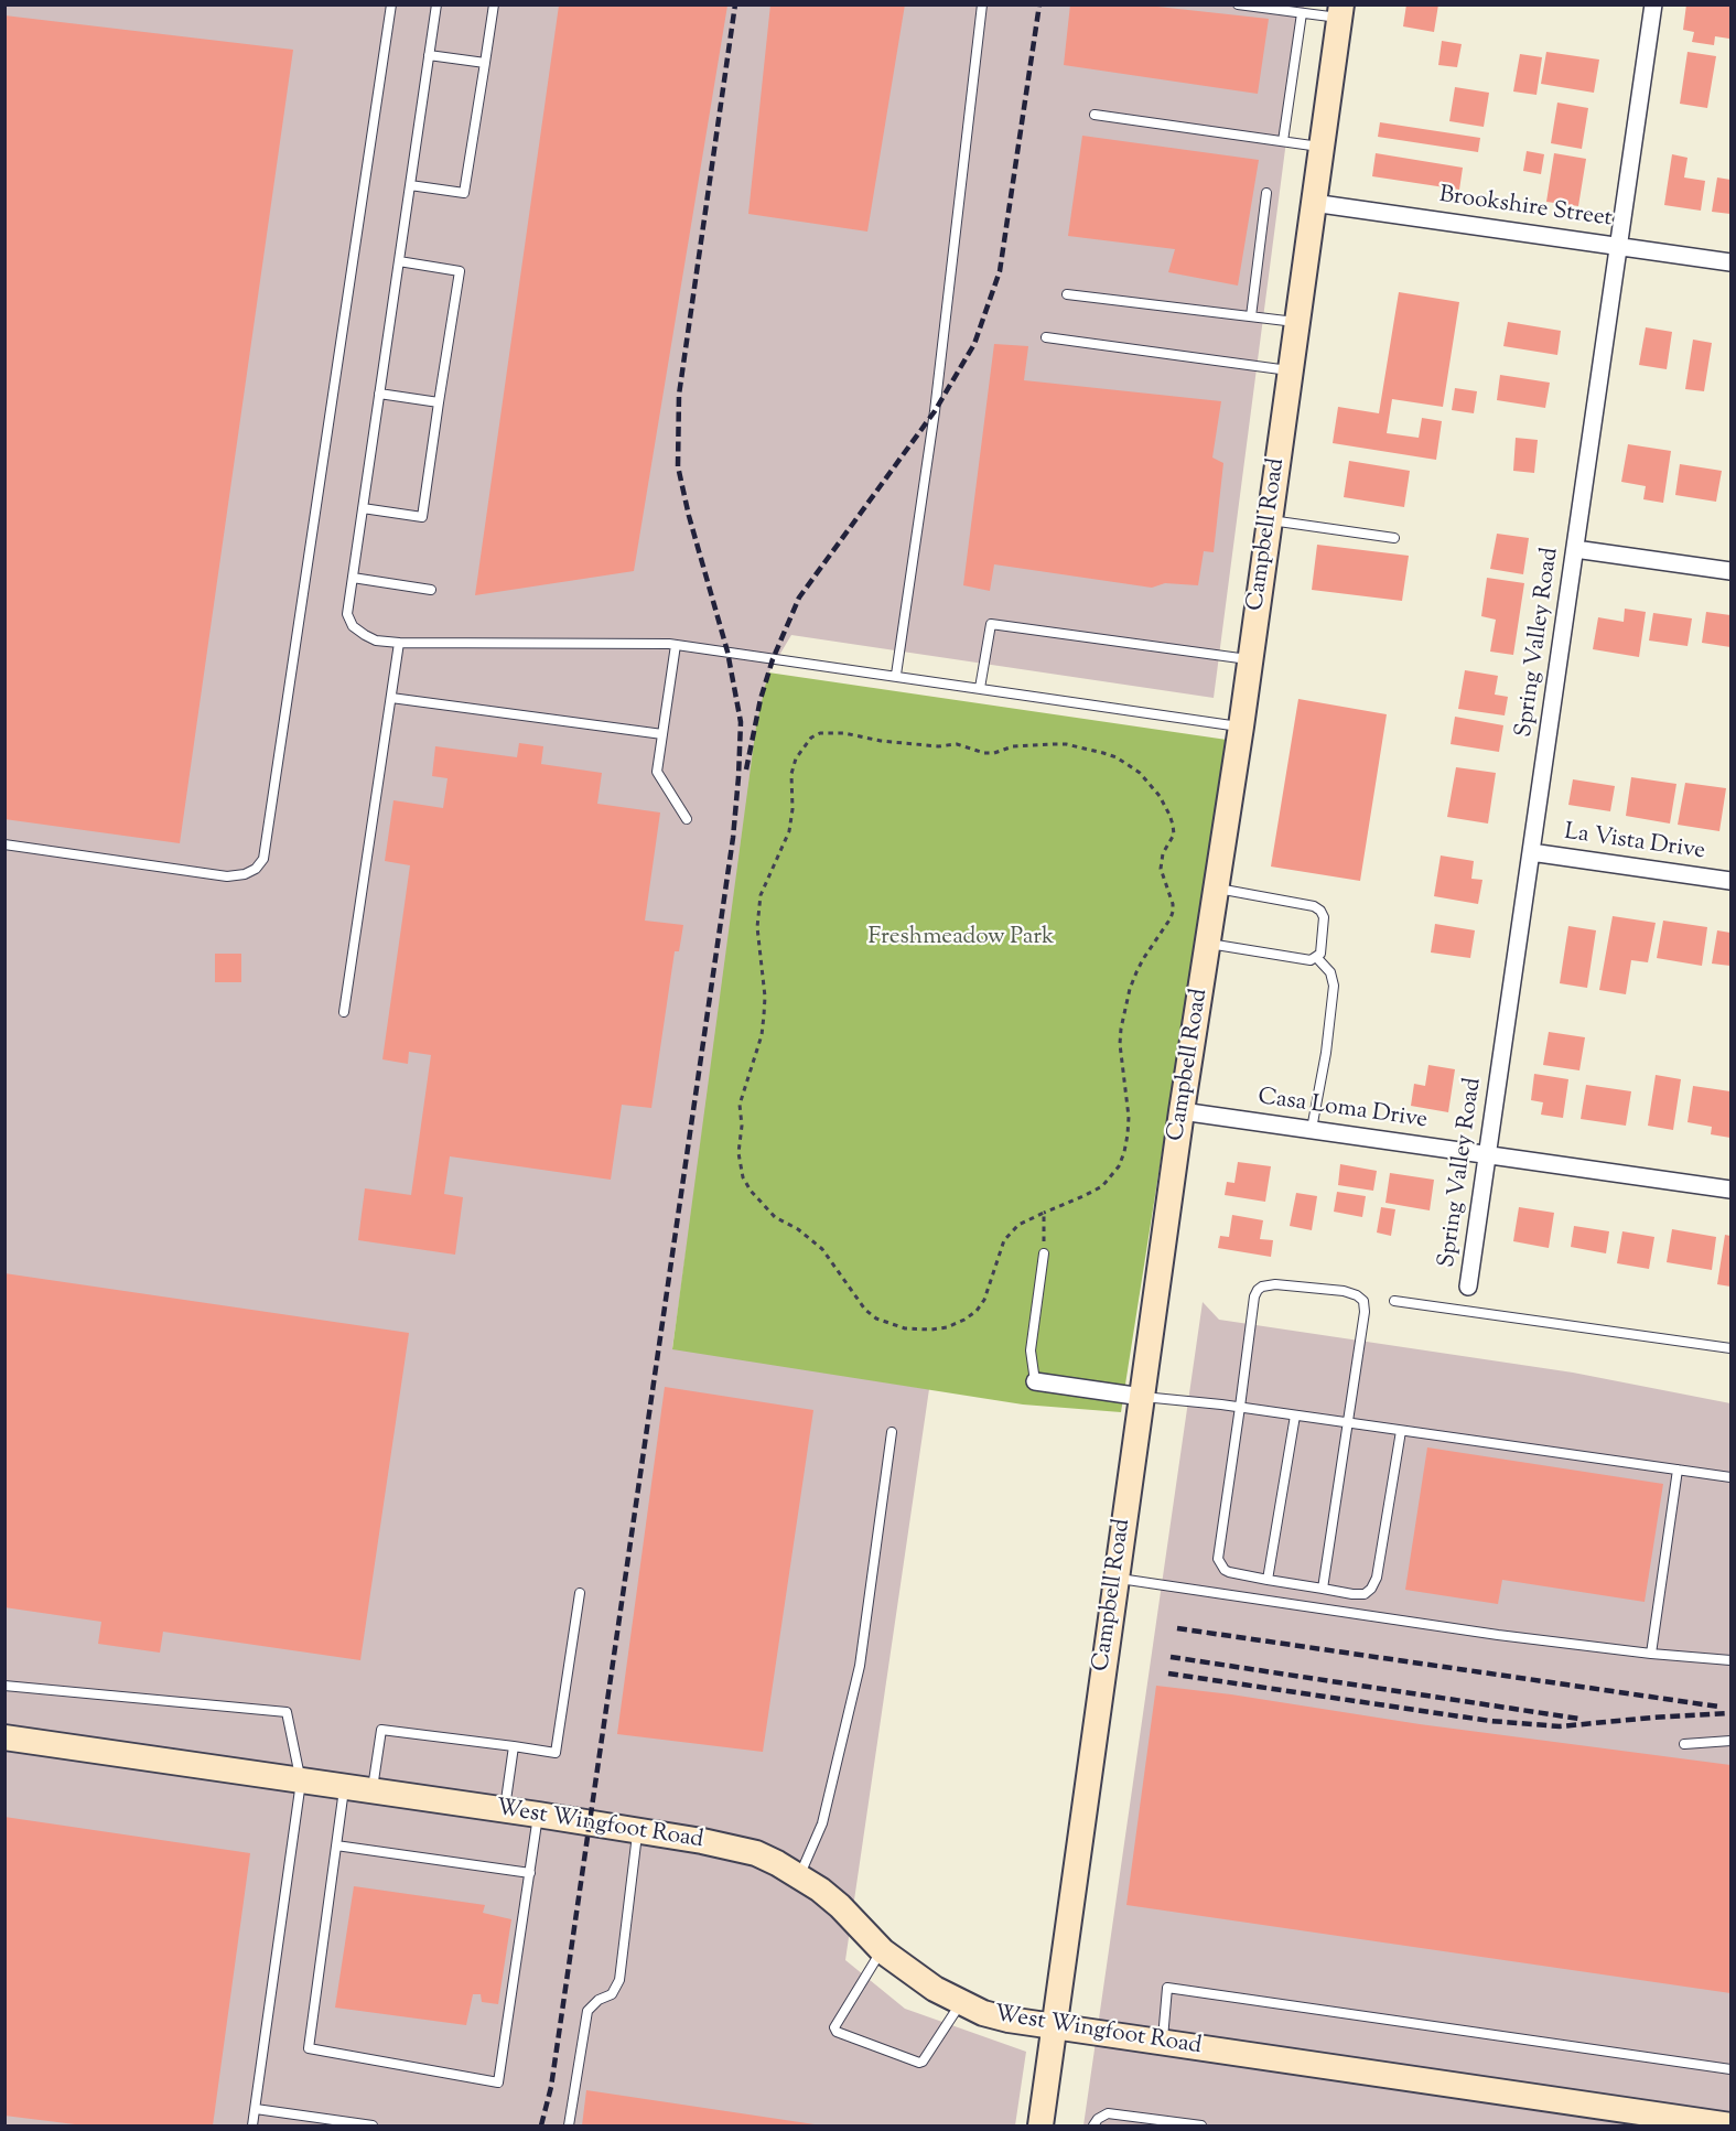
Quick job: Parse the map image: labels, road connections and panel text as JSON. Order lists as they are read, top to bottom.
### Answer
{
  "streets": {
    "street": [
      "Brookshire Street",
      "Campbell Road",
      "Spring Valley Road",
      "La Vista Drive",
      "Casa Loma Drive",
      "West Wingfoot Road"
    ]
  },
  "crossings": [
    ["Brookshire Street", "Campbell Road"],
    ["Brookshire Street", "Spring Valley Road"],
    ["Campbell Road", "Casa Loma Drive"],
    ["Campbell Road", "West Wingfoot Road"],
    ["Spring Valley Road", "La Vista Drive"],
    ["Spring Valley Road", "Casa Loma Drive"]
  ],
  "parks": ["Freshmeadow Park"]
}
